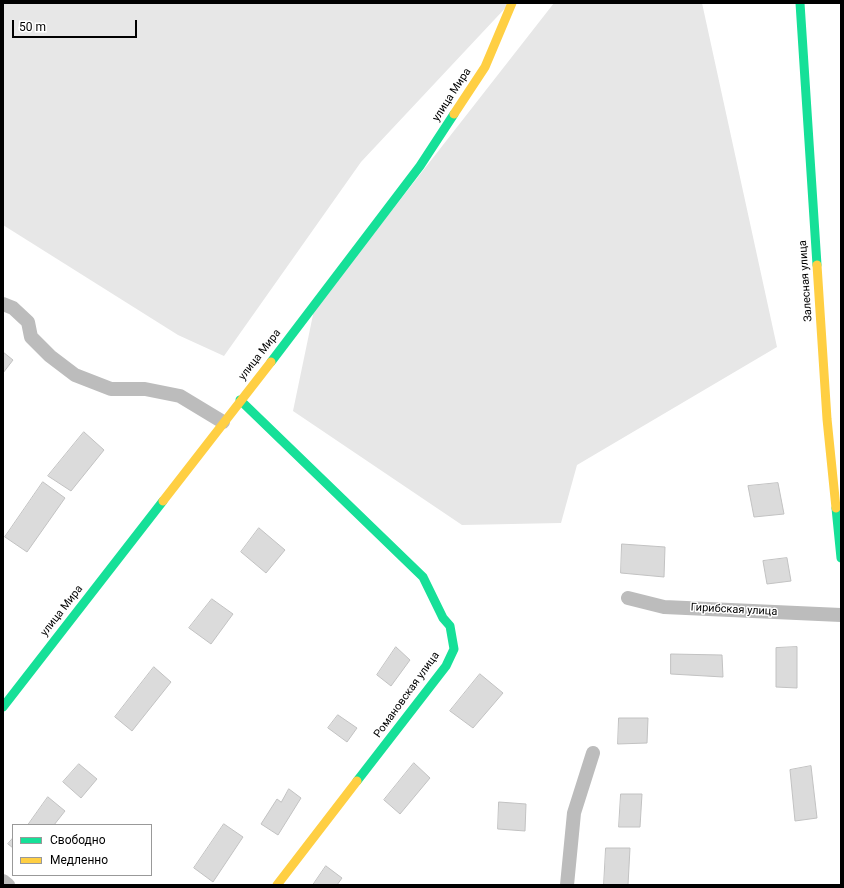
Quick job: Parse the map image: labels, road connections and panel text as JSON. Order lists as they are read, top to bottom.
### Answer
{
  "streets": {
    "street": [
      "улица Мира",
      "Залесная улица",
      "Гирибская улица",
      "Романовская улица"
    ]
  },
  "crossings": [
    ["улица Мира", "Романовская улица"]
  ],
  "legend": ["Свободно", "Медленно"],
  "scale_bar": "50 m"
}
